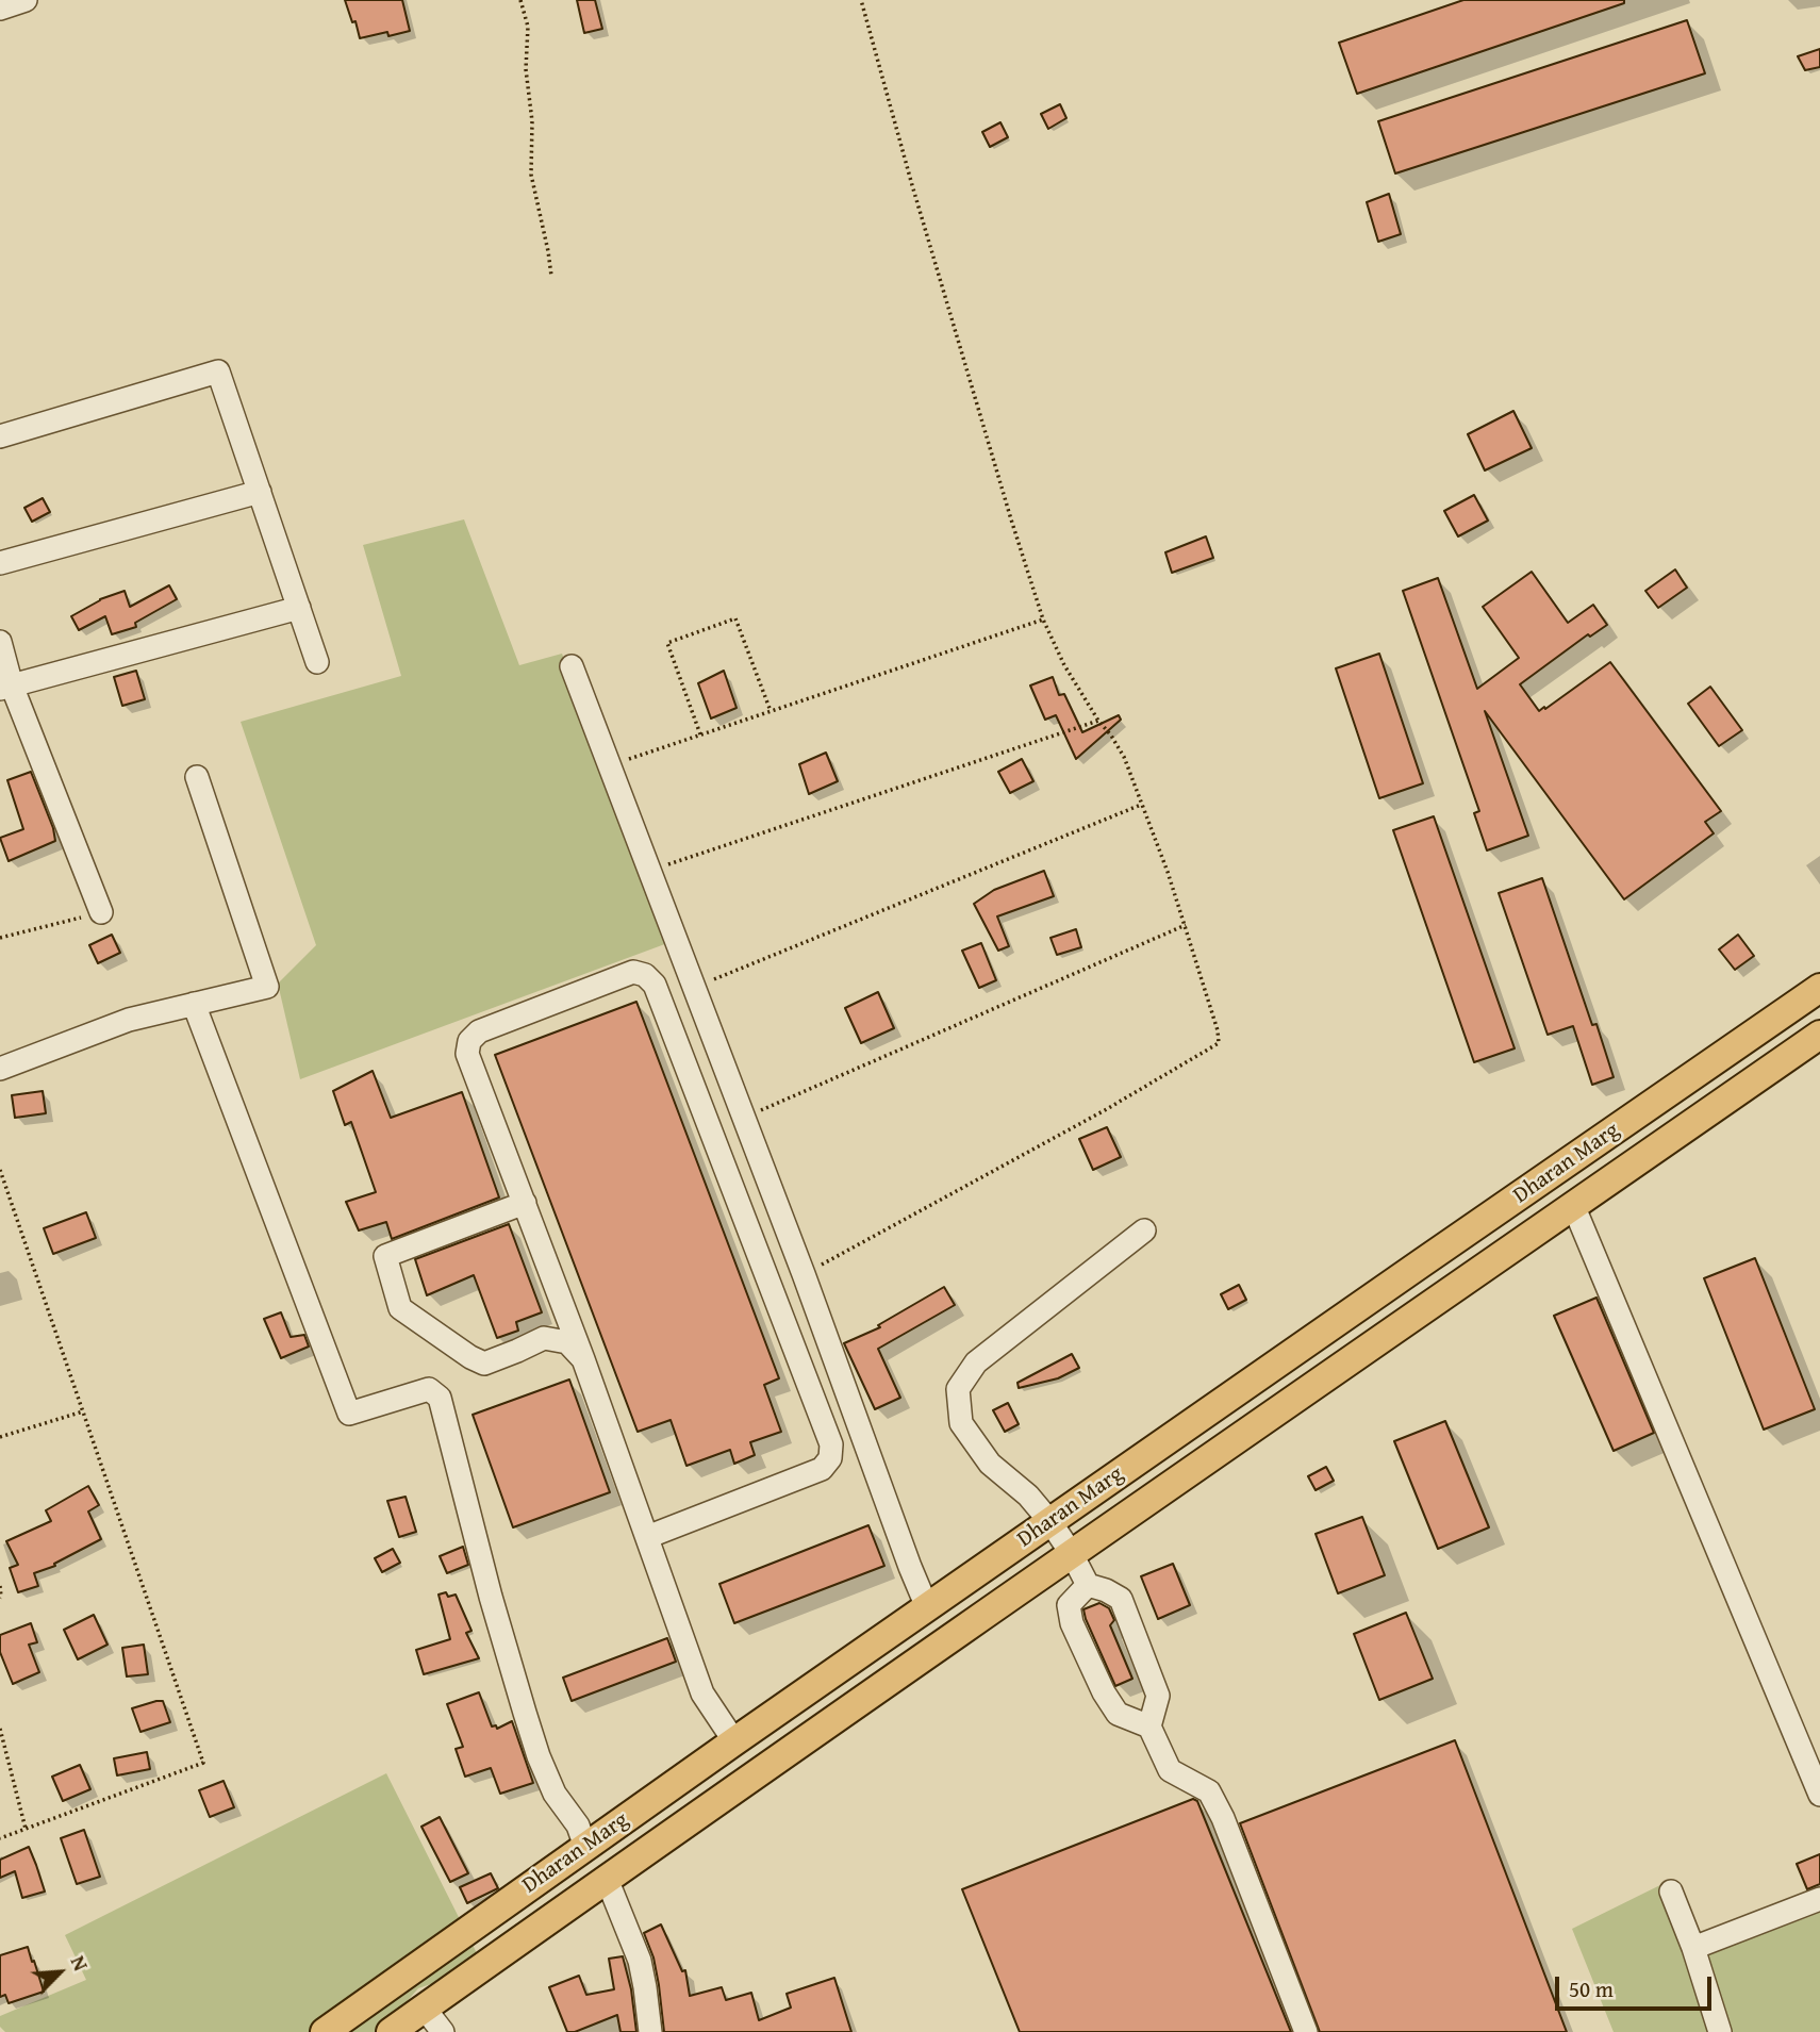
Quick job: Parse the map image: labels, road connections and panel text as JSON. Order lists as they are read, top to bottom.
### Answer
{
  "streets": {
    "main road": ["Dharan Marg"]
  },
  "scale_bar": "50 m",
  "north": "top right"
}
